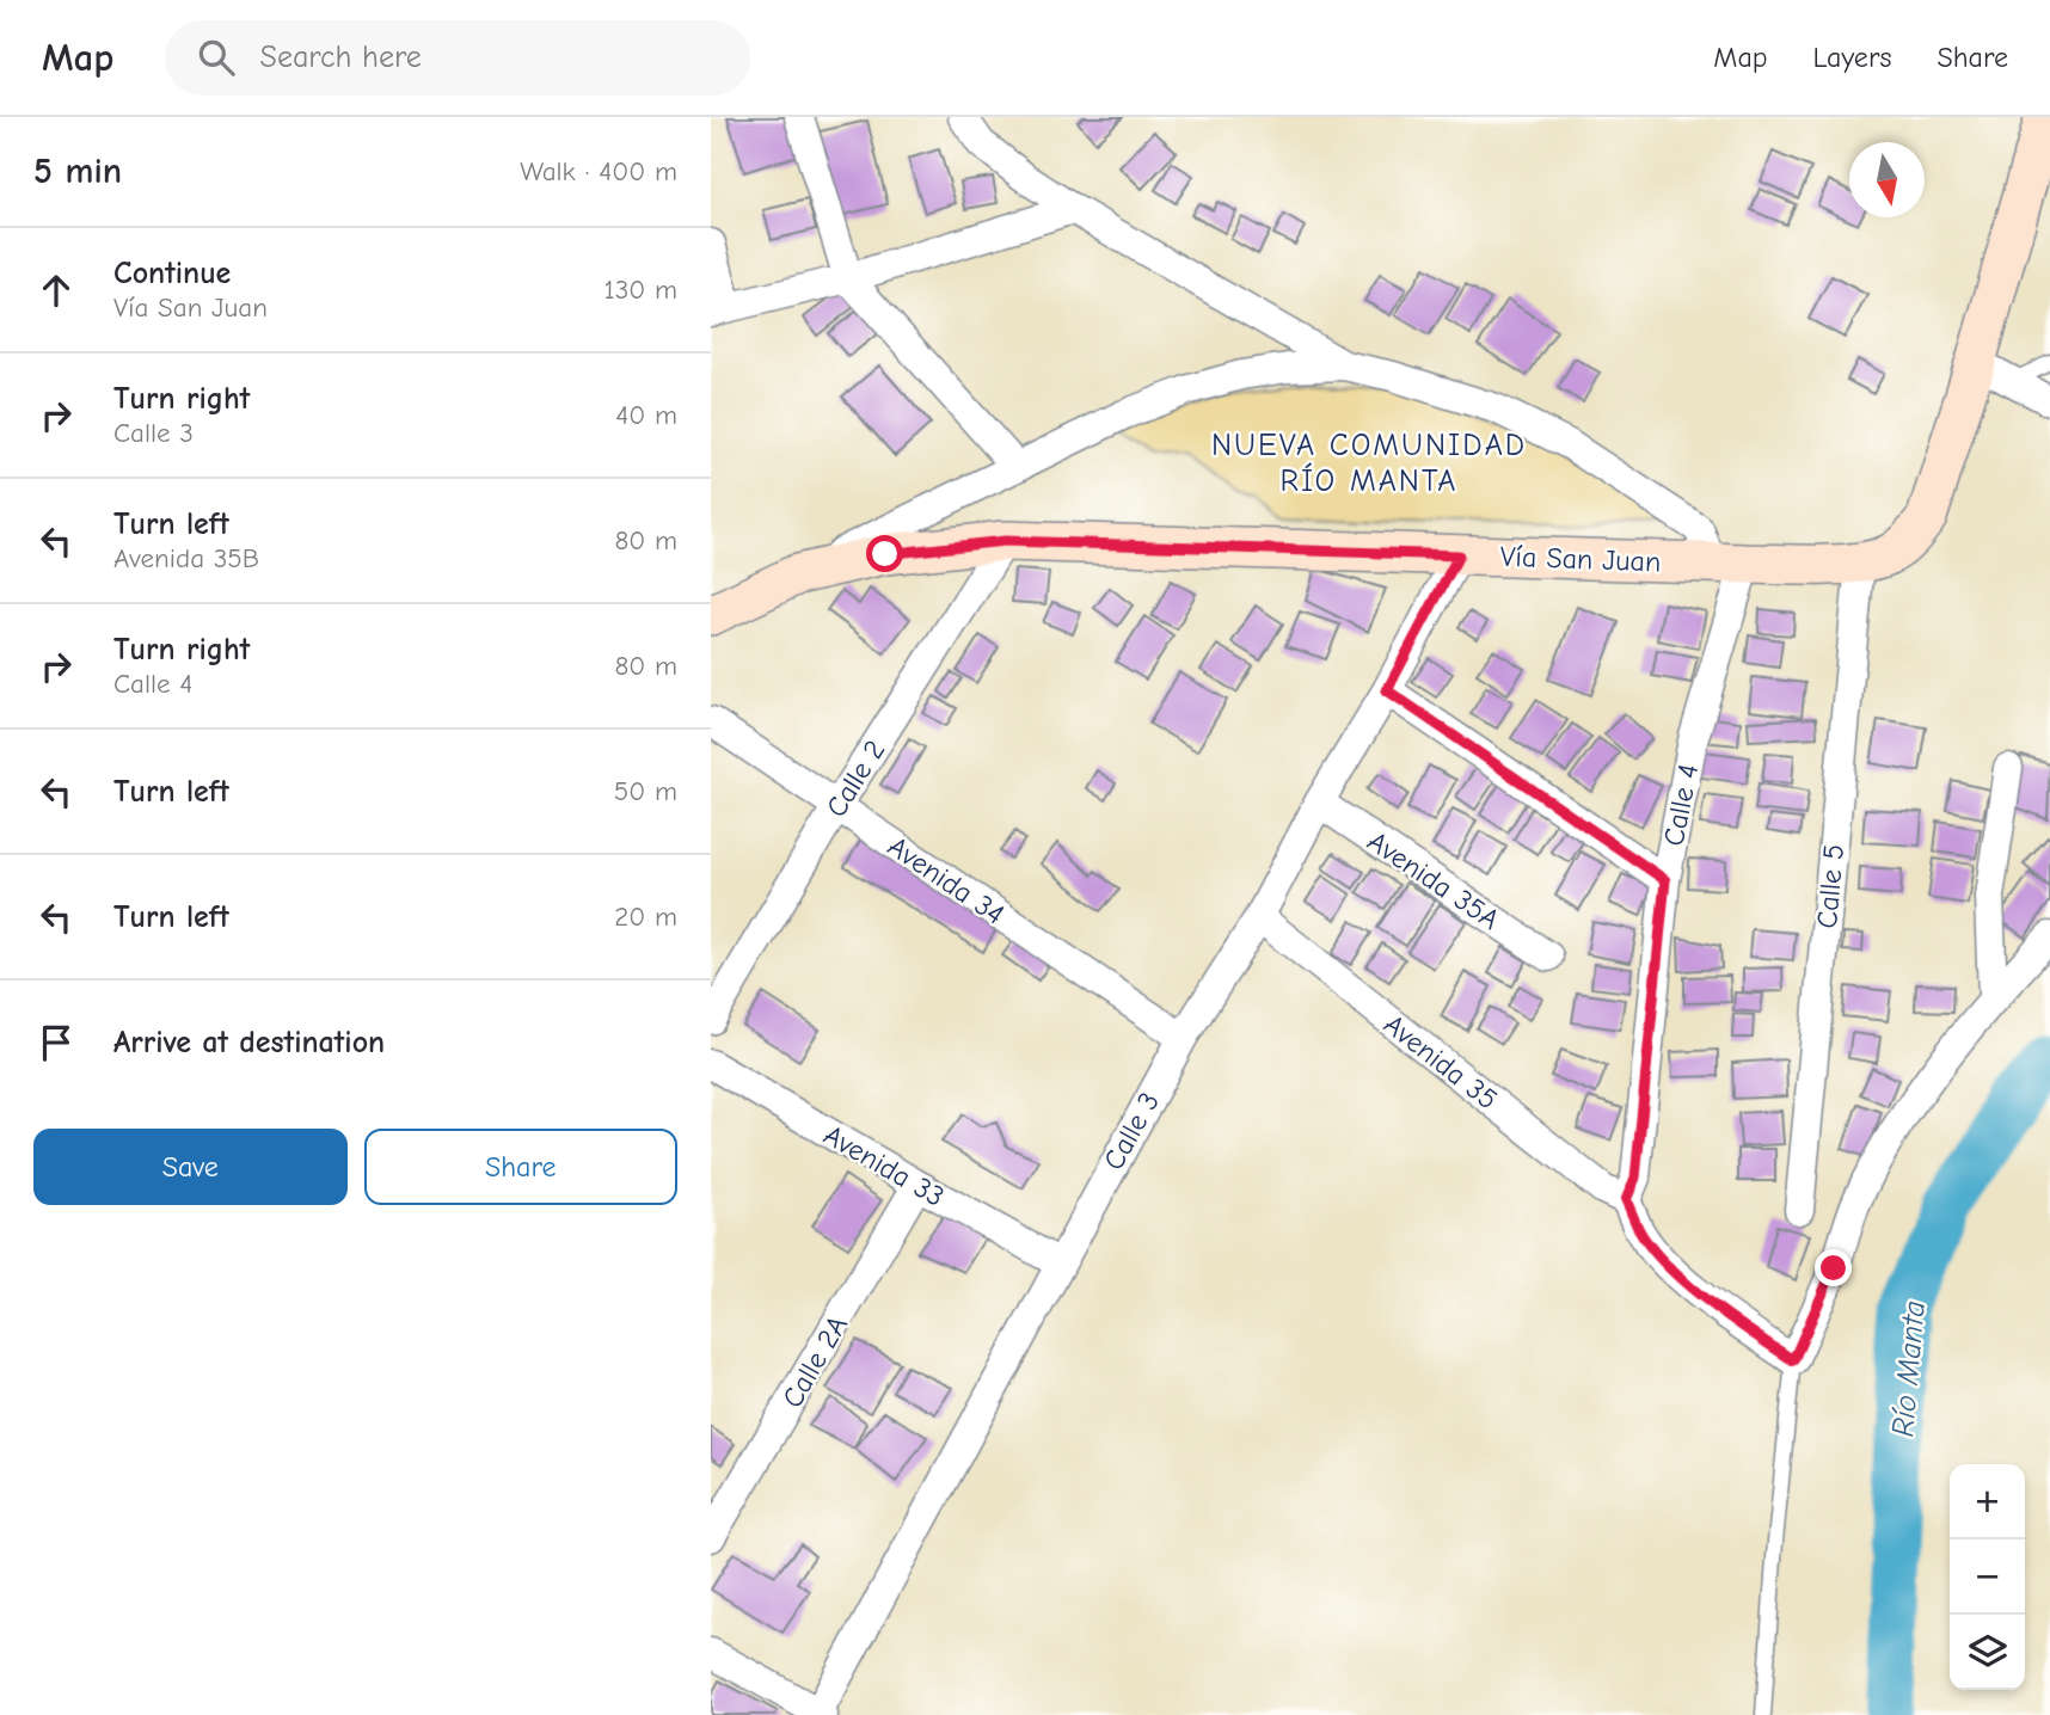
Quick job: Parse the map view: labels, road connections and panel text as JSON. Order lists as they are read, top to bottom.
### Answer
{
  "streets": {
    "street": [
      "Vía San Juan",
      "Calle 2",
      "Calle 4",
      "Avenida 34",
      "Avenida 35A",
      "Calle 5",
      "Avenida 35",
      "Calle 3",
      "Avenida 33",
      "Calle 2A"
    ]
  },
  "crossings": [
    ["Vía San Juan", "Calle 2"],
    ["Vía San Juan", "Calle 4"],
    ["Vía San Juan", "Calle 5"],
    ["Vía San Juan", "Calle 3"],
    ["Calle 2", "Avenida 34"],
    ["Calle 4", "Avenida 35"],
    ["Avenida 34", "Calle 3"],
    ["Avenida 35A", "Calle 3"],
    ["Avenida 35", "Calle 3"],
    ["Calle 3", "Avenida 33"],
    ["Avenida 33", "Calle 2A"]
  ],
  "districts": ["NUEVA COMUNIDAD RÍO MANTA"],
  "water": ["Río Manta"],
  "north": "bottom",
  "page": {
    "header": "Map",
    "search": "Search here",
    "nav": ["Map", "Layers", "Share"],
    "heading": ["5 min", "Walk · 400 m"],
    "list": [
      ["Continue", "Vía San Juan", "130 m"],
      ["Turn right", "Calle 3", "40 m"],
      ["Turn left", "Avenida 35B", "80 m"],
      ["Turn right", "Calle 4", "80 m"],
      ["Turn left", "50 m"],
      ["Turn left", "20 m"],
      "Arrive at destination"
    ],
    "buttons": ["Save", "Share"],
    "map_buttons": ["+", "−"]
  }
}
